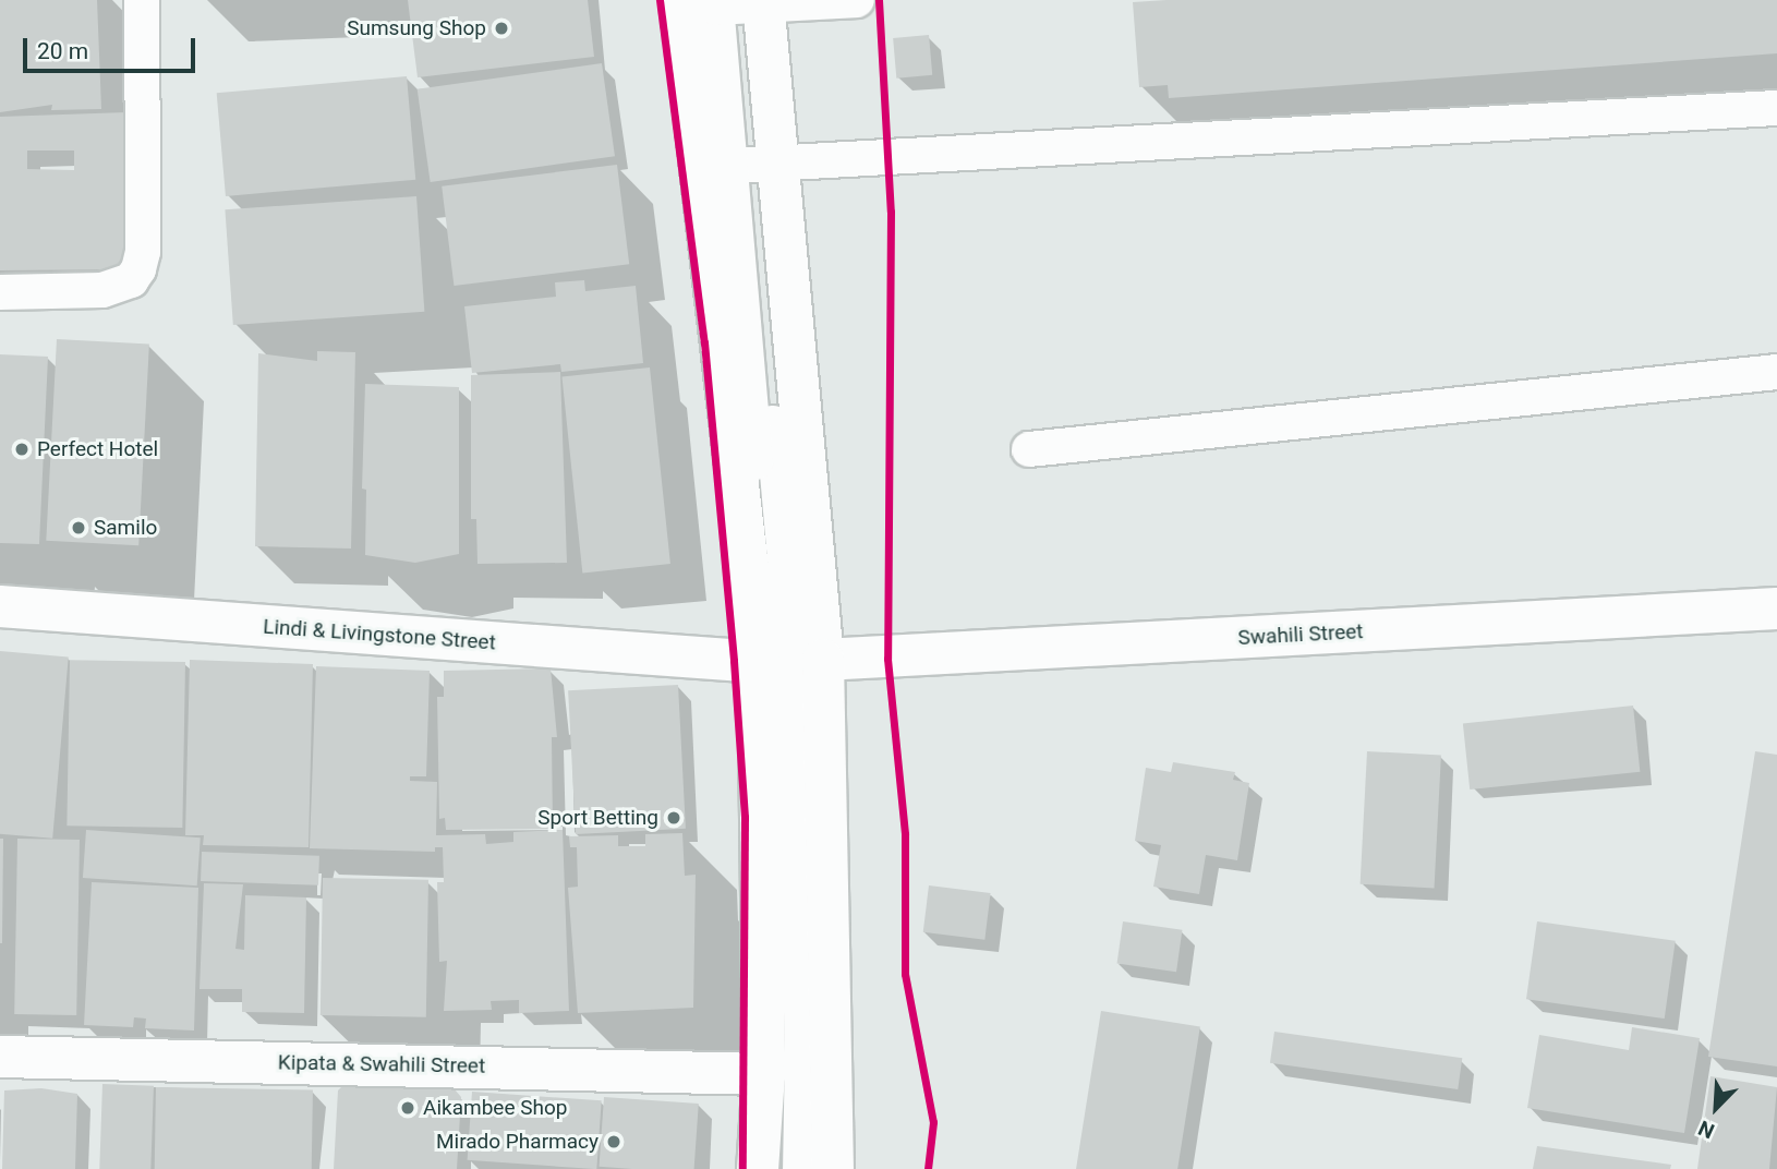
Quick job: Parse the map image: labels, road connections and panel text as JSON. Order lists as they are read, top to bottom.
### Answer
{
  "streets": {
    "street": ["Lindi & Livingstone Street", "Swahili Street", "Kipata & Swahili Street"]
  },
  "places": [
    "Sumsung Shop",
    "Perfect Hotel",
    "Samilo",
    "Sport Betting",
    "Aikambee Shop",
    "Mirado Pharmacy"
  ],
  "scale_bar": "20 m",
  "north": "bottom left"
}
